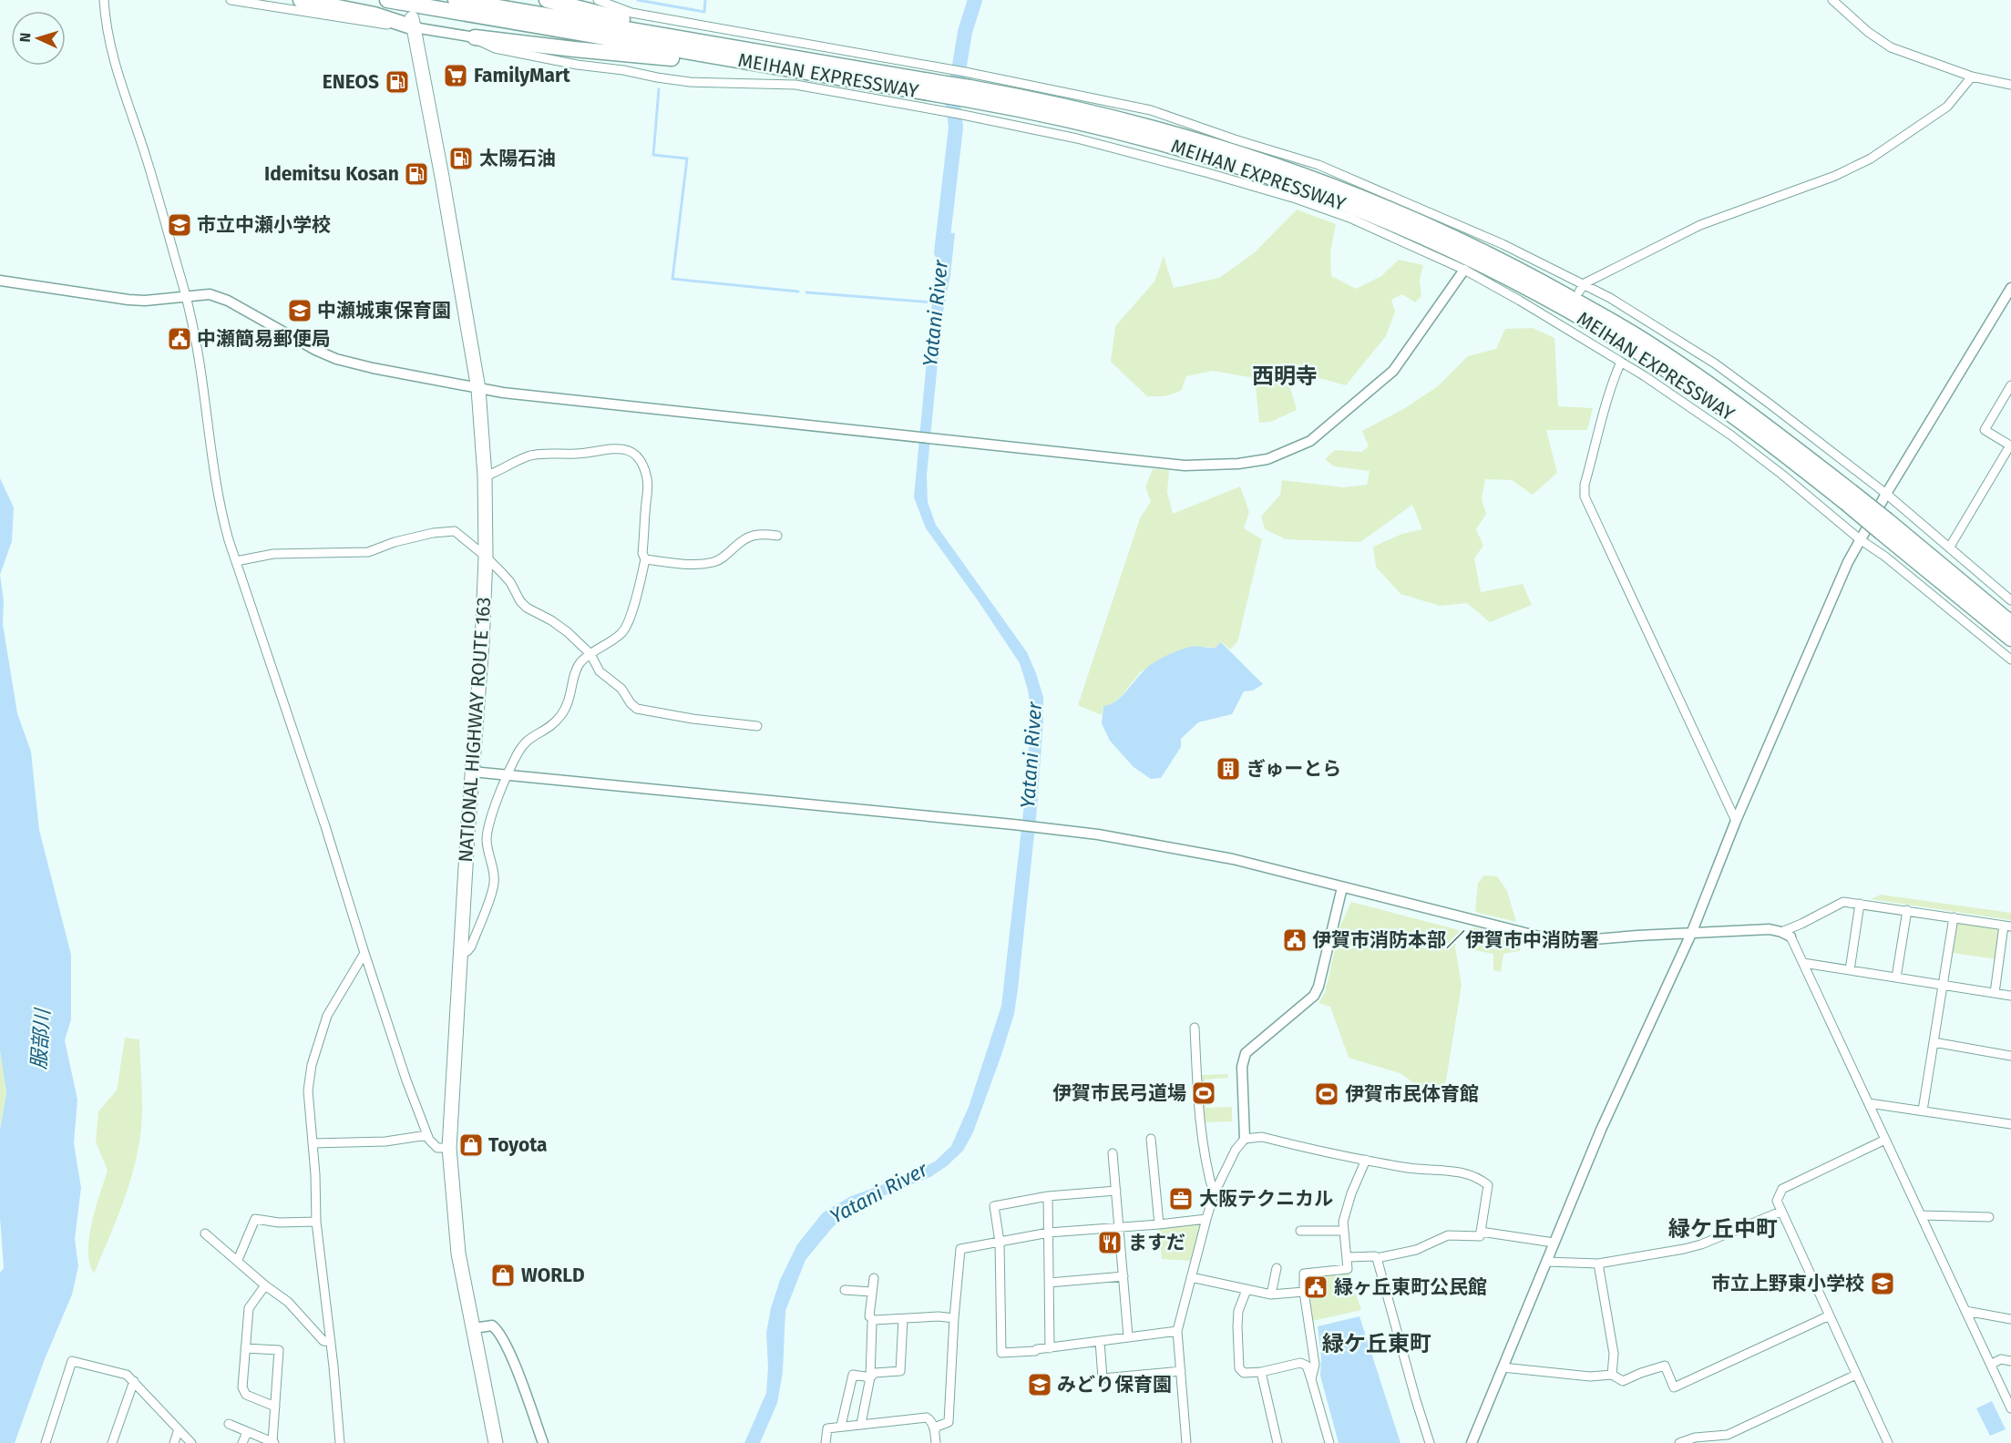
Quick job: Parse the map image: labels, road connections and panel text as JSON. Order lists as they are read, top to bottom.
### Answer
{
  "streets": {
    "highway": ["MEIHAN EXPRESSWAY", "NATIONAL HIGHWAY ROUTE 163"]
  },
  "districts": ["西明寺", "緑ケ丘中町", "緑ケ丘東町"],
  "water": ["Yatani River", "服部川"],
  "places": {
    "supermarket": ["FamilyMart"],
    "fuel station": ["ENEOS", "太陽石油", "Idemitsu Kosan"],
    "school or university": [
      "市立中瀬小学校",
      "中瀬城東保育園",
      "市立上野東小学校",
      "みどり保育園"
    ],
    "public building": ["中瀬簡易郵便局", "伊賀市消防本部／伊賀市中消防署", "緑ヶ丘東町公民館"],
    "building": ["ぎゅーとら"],
    "sports": ["伊賀市民弓道場", "伊賀市民体育館"],
    "shop": ["Toyota", "WORLD"],
    "office": ["大阪テクニカル"],
    "restaurant": ["ますだ"]
  },
  "north": "left"
}
